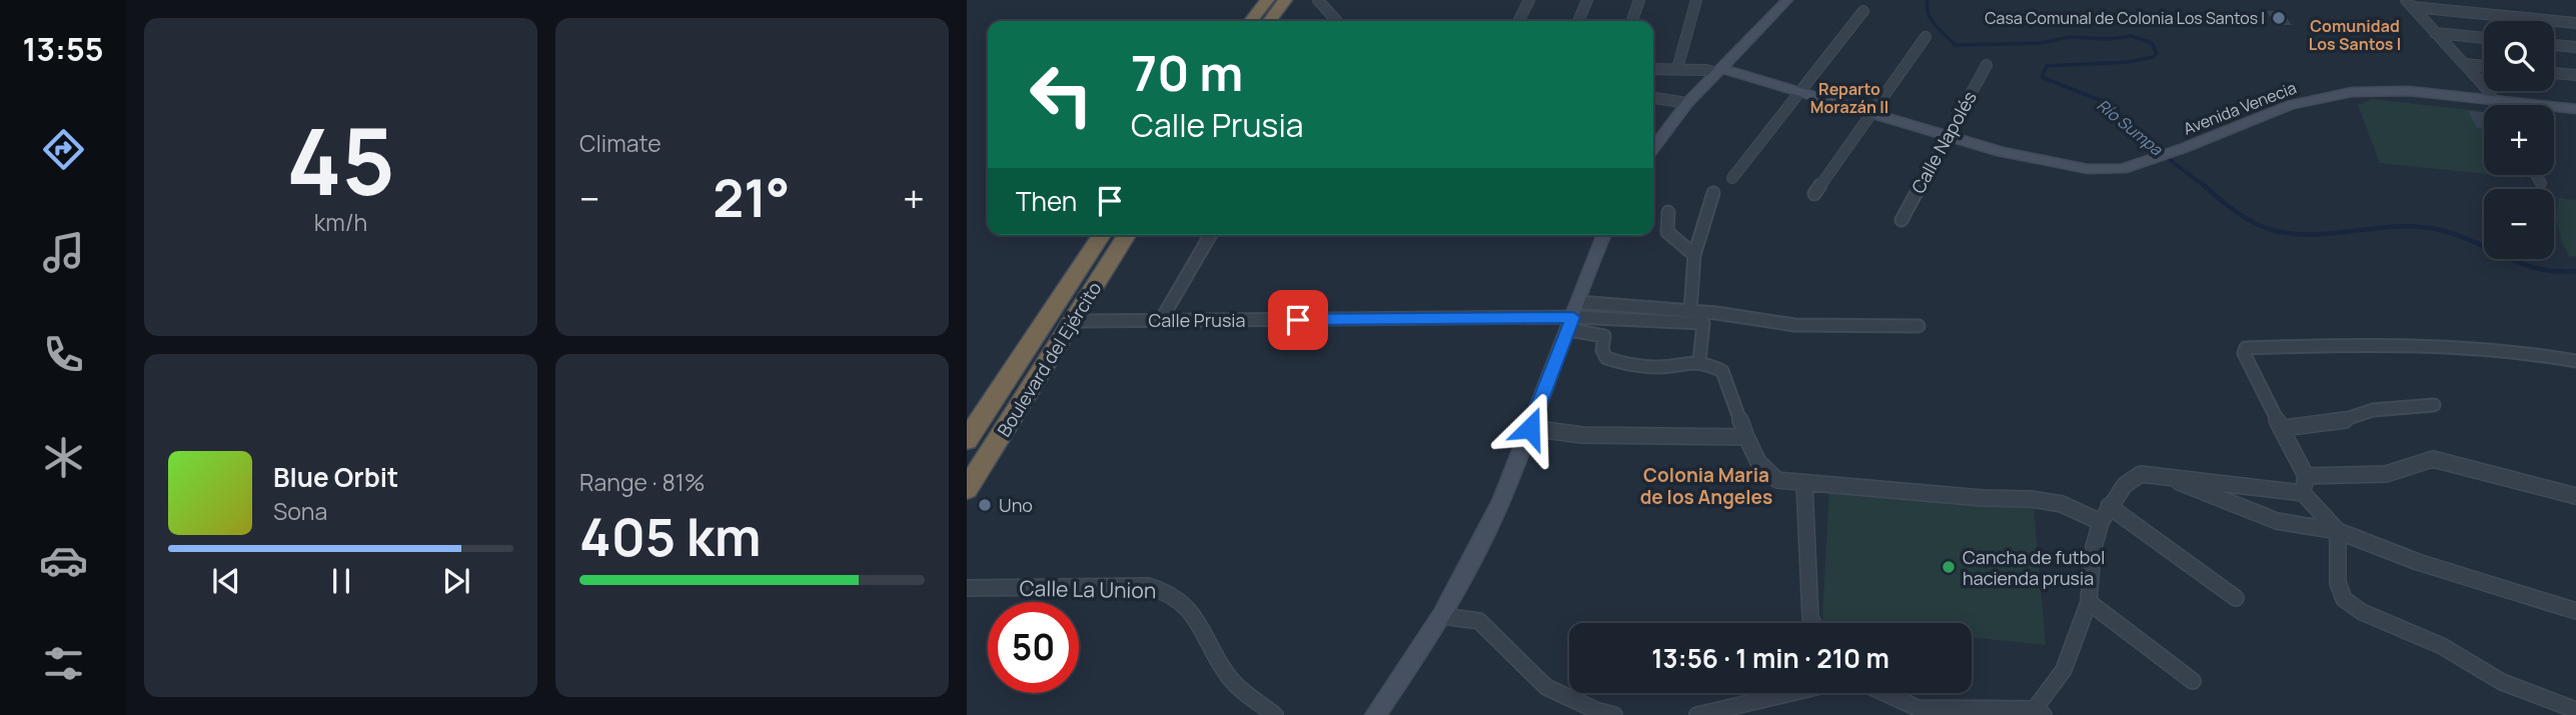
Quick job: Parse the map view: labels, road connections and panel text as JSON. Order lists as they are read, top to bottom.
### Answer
{
  "streets": {
    "highway": ["Boulevard del Ejército"],
    "street": [
      "Avenida Venecia",
      "Calle Napolés",
      "Calle Prusia",
      "Calle La Union"
    ]
  },
  "crossings": [
    ["Avenida Venecia", "Calle Napolés"],
    ["Calle Prusia", "Boulevard del Ejército"]
  ],
  "districts": ["Comunidad Los Santos I", "Reparto Morazán II", "Colonia Maria de los Angeles"],
  "water": ["Río Sumpa"],
  "places": ["Casa Comunal de Colonia Los Santos I", "Uno", "Cancha de futbol hacienda prusia"],
  "page": {
    "tabs": "13:55",
    "tile": [
      ["45", "km/h"],
      "Climate",
      ["Range · 81%", "405 km"]
    ],
    "map_buttons": ["+", "−"],
    "turn": ["70 m", "Calle Prusia"],
    "then": "Then",
    "heat": ["−", "21°", "+"],
    "song": ["Blue Orbit", "Sona"],
    "limit": "50",
    "trip": "13:56 · 1 min · 210 m"
  }
}
